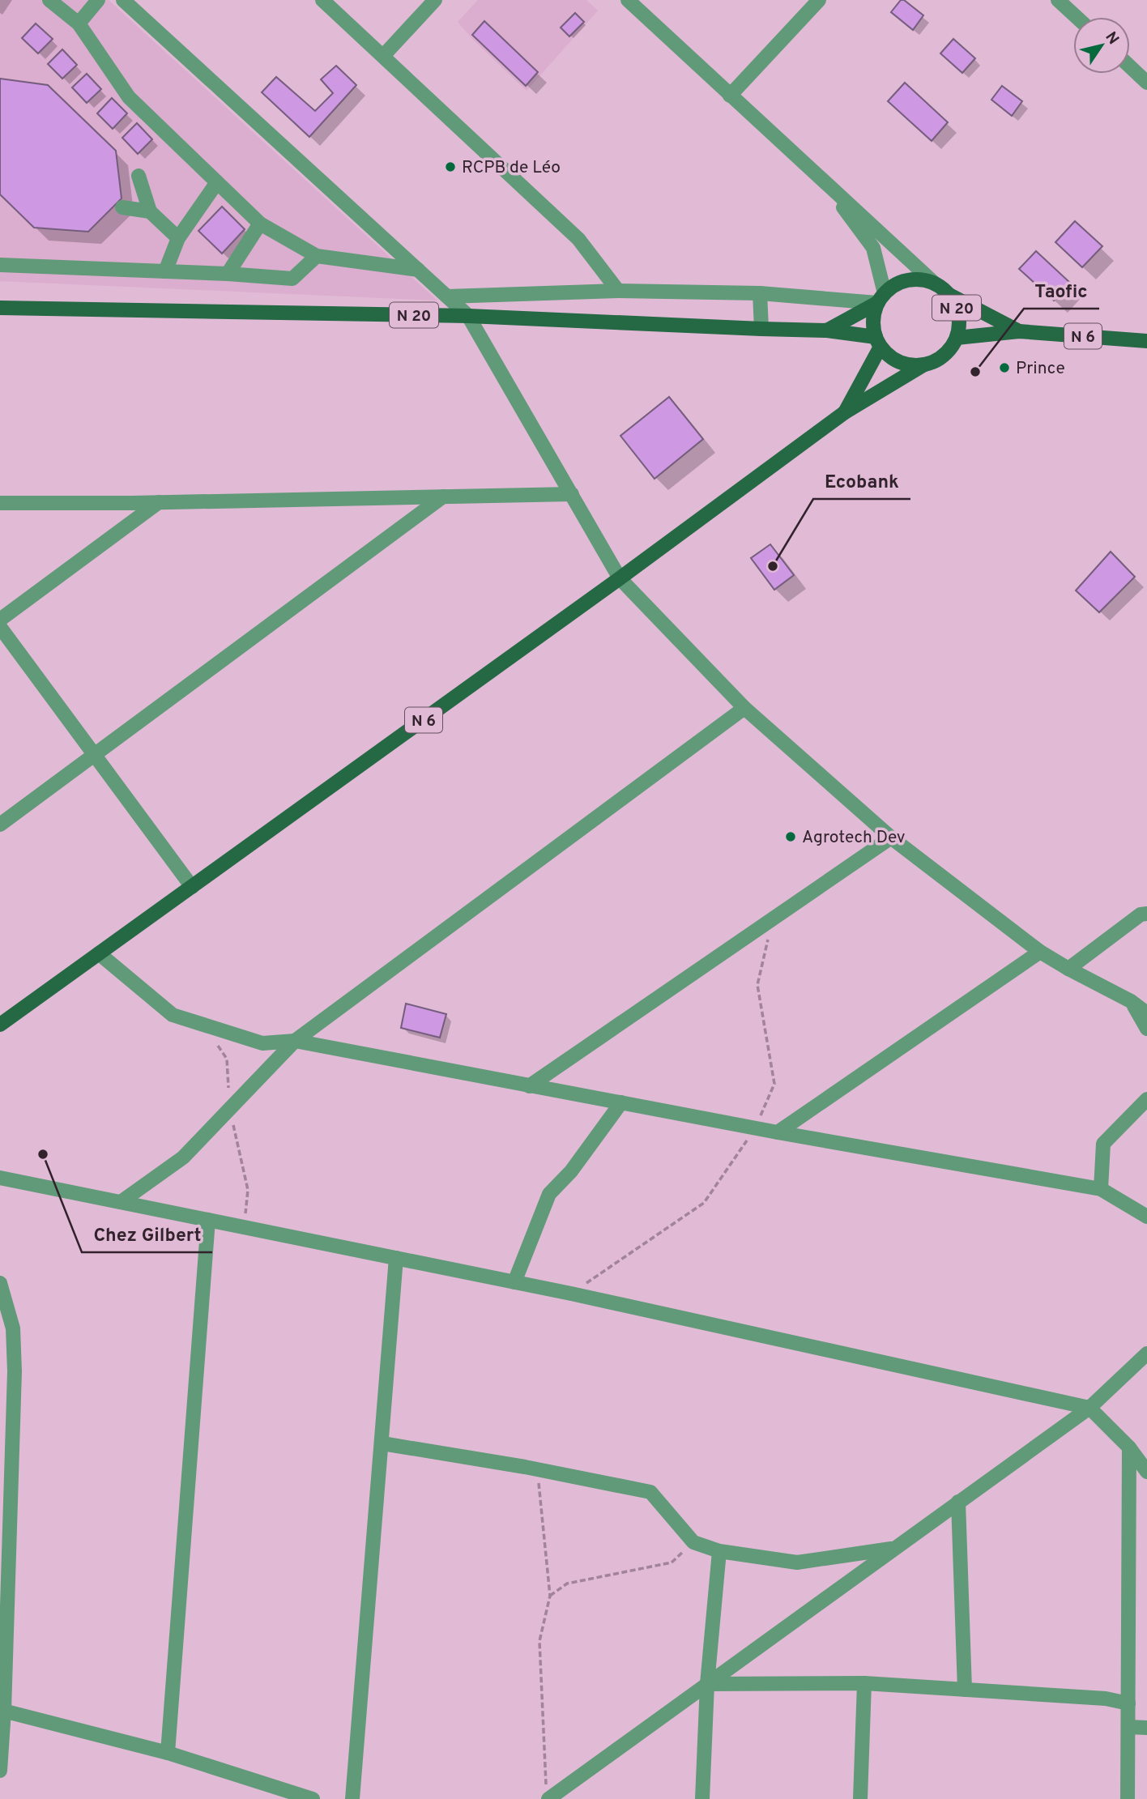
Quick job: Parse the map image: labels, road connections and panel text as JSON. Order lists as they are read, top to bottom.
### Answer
{
  "streets": {
    "main road": ["N 20", "N 6"]
  },
  "crossings": [
    ["N 20", "N 6"]
  ],
  "places": [
    "RCPB de Léo",
    "Prince",
    "Taofic",
    "Ecobank",
    "Agrotech Dev",
    "Chez Gilbert"
  ],
  "north": "top right"
}
